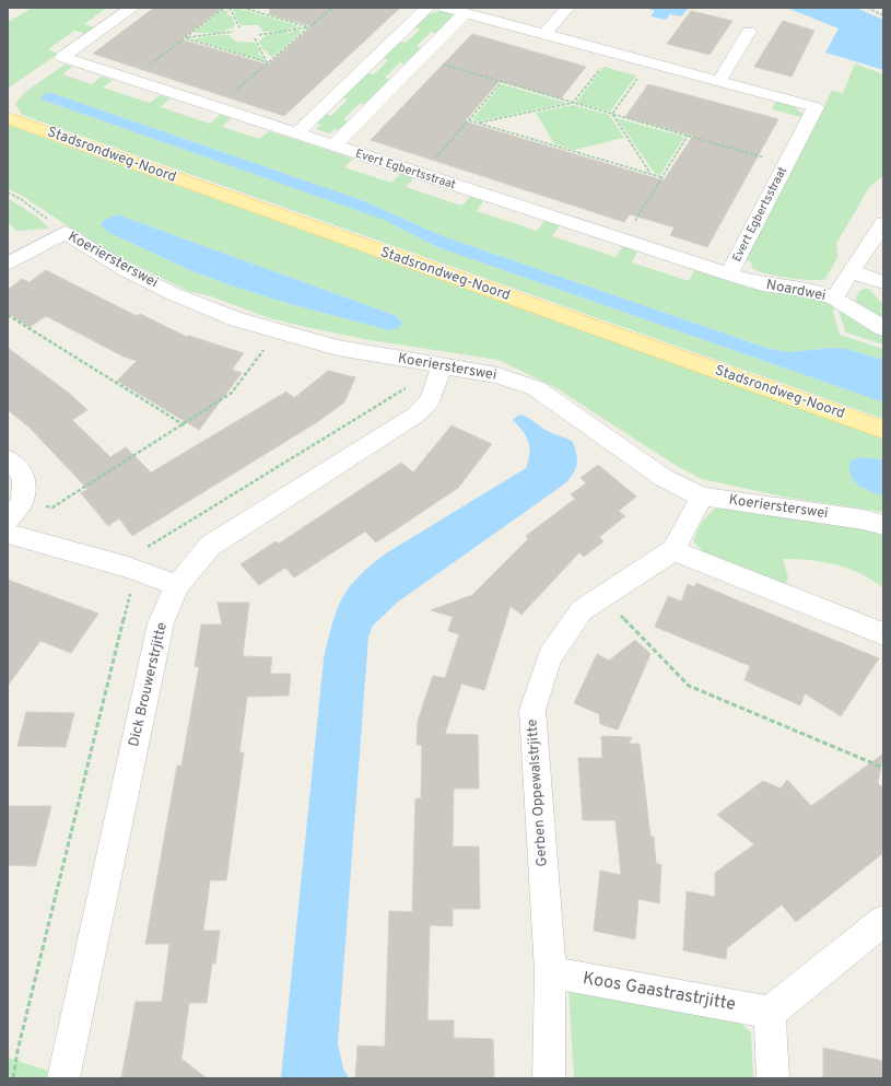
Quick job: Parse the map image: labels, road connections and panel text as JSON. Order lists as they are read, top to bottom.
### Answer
{
  "streets": {
    "main road": ["Stadsrondweg-Noord"],
    "street": [
      "Evert Egbertsstraat",
      "Koeriersterswei",
      "Noardwei",
      "Dick Brouwerstrjitte",
      "Gerben Oppewalstrjitte",
      "Koos Gaastrastrjitte"
    ]
  },
  "crossings": [
    ["Evert Egbertsstraat", "Noardwei"],
    ["Koeriersterswei", "Dick Brouwerstrjitte"],
    ["Koeriersterswei", "Gerben Oppewalstrjitte"],
    ["Gerben Oppewalstrjitte", "Koos Gaastrastrjitte"]
  ]
}
